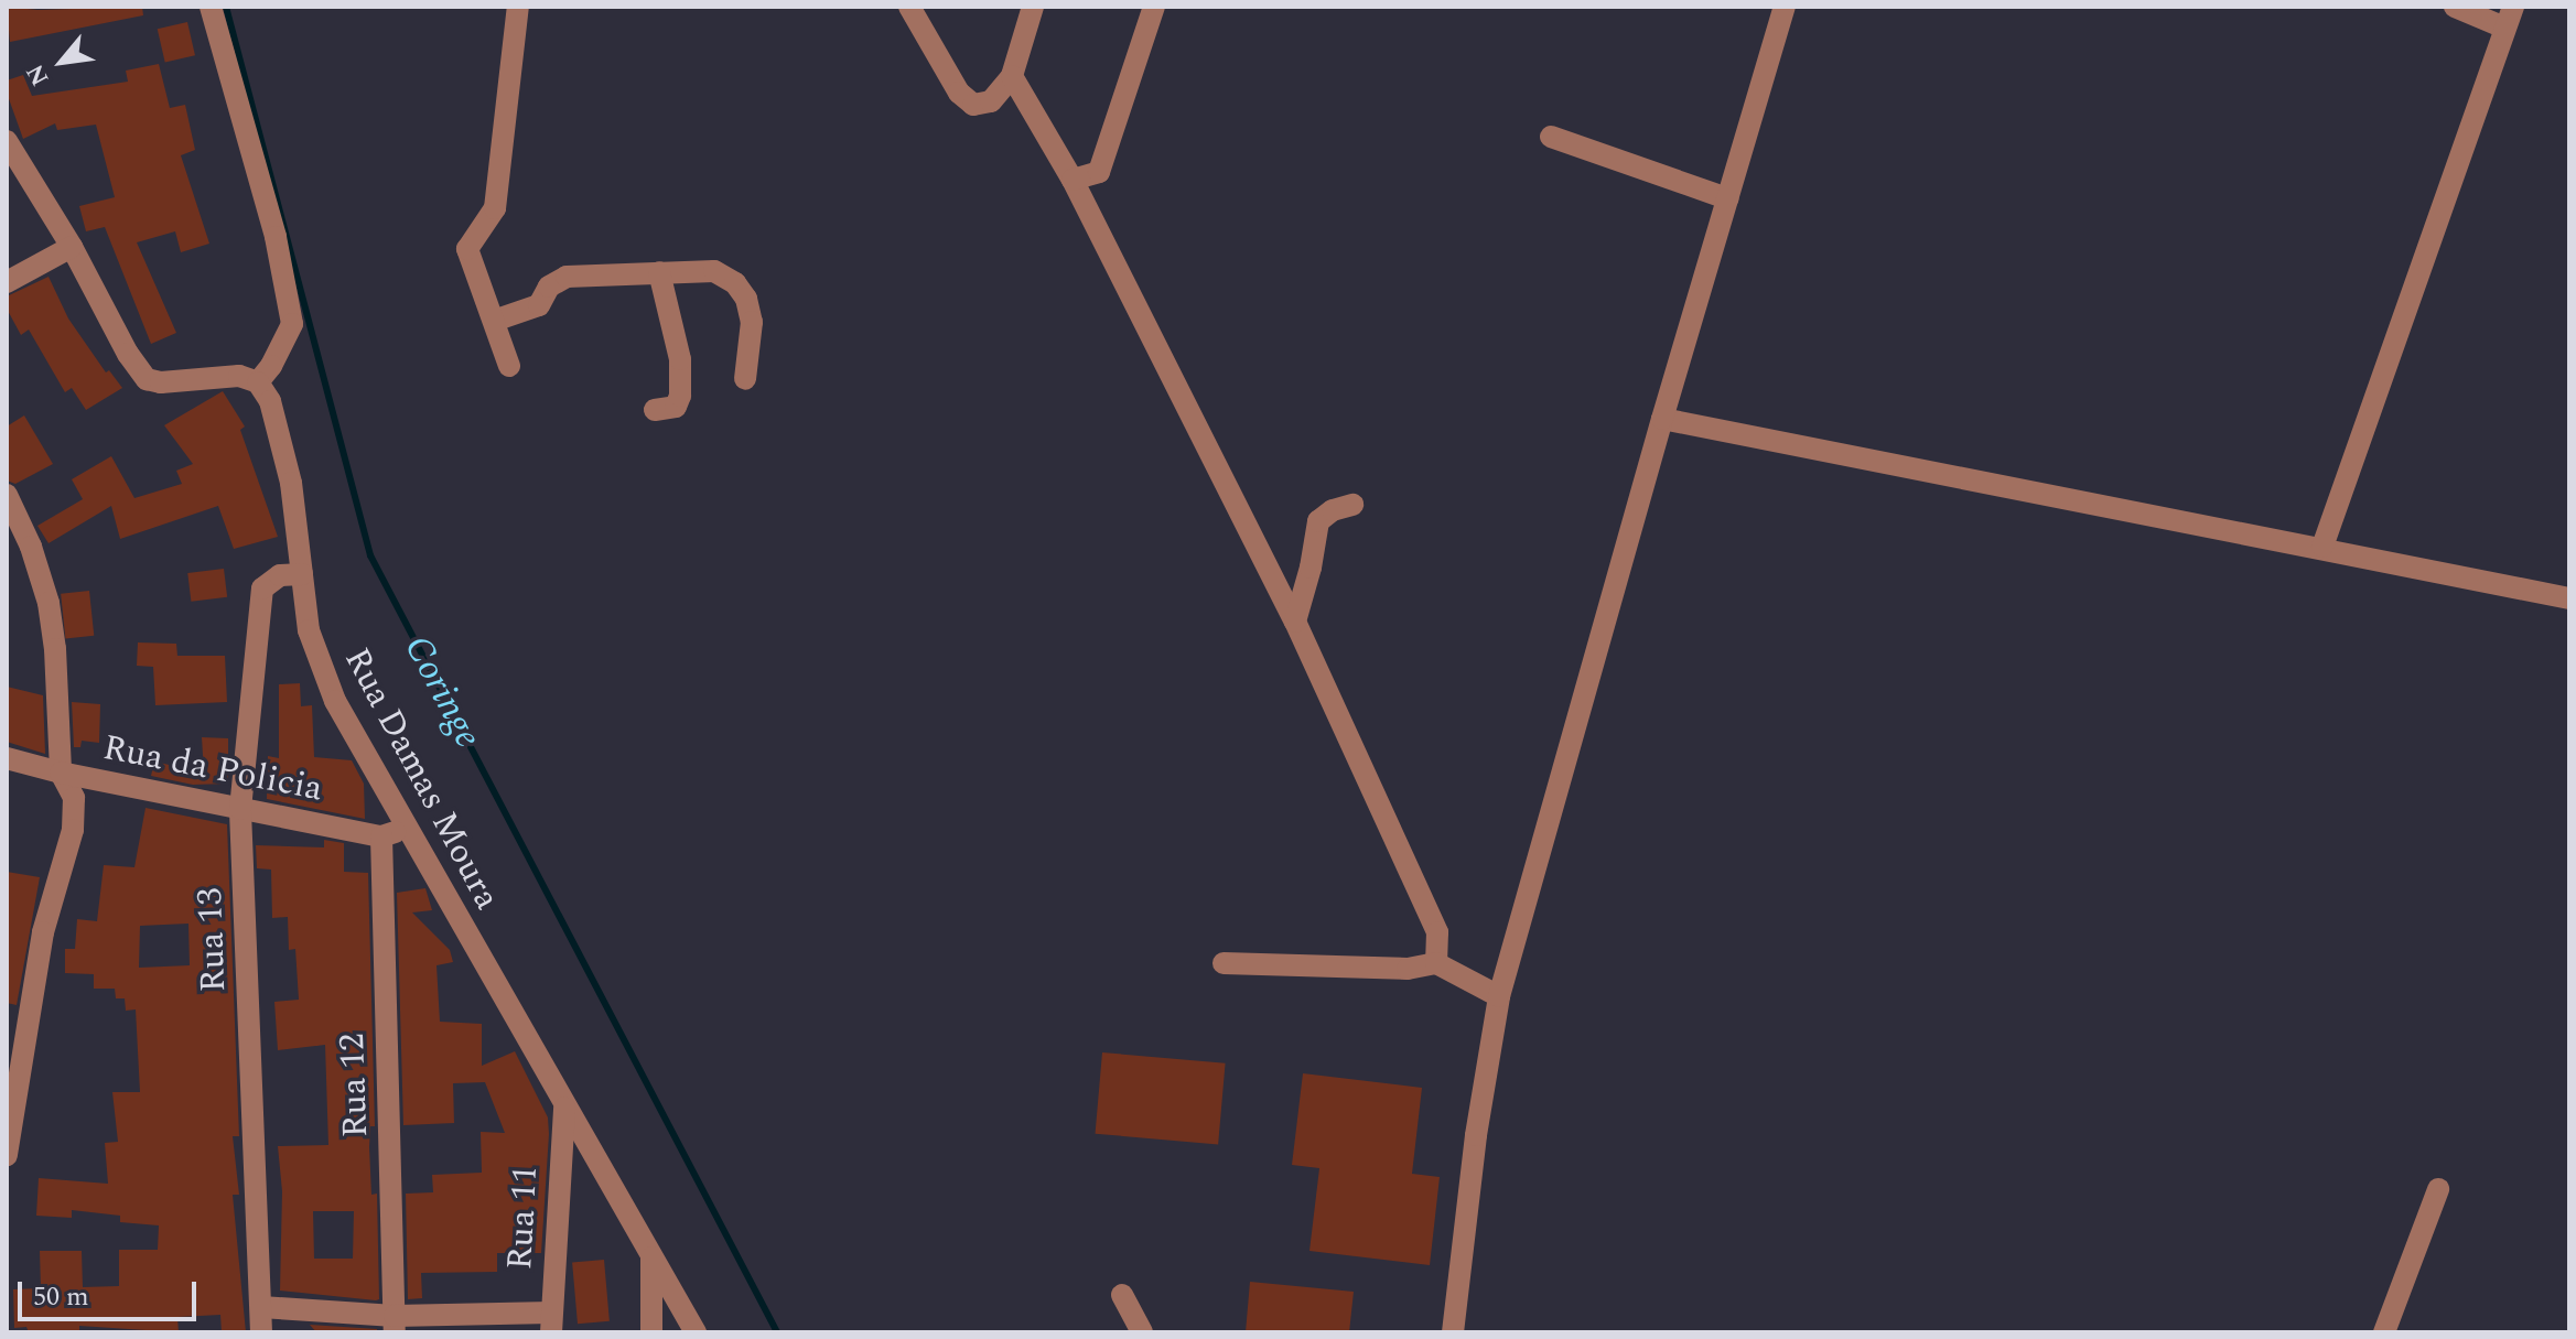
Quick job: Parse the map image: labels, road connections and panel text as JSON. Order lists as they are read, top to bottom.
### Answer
{
  "streets": {
    "street": [
      "Rua da Policia",
      "Rua Damas Moura",
      "Rua 13",
      "Rua 12",
      "Rua 11"
    ]
  },
  "crossings": [
    ["Rua da Policia", "Rua 13"],
    ["Rua da Policia", "Rua 12"],
    ["Rua Damas Moura", "Rua 13"],
    ["Rua Damas Moura", "Rua 11"]
  ],
  "water": ["Coringe"],
  "scale_bar": "50 m",
  "north": "bottom left"
}
